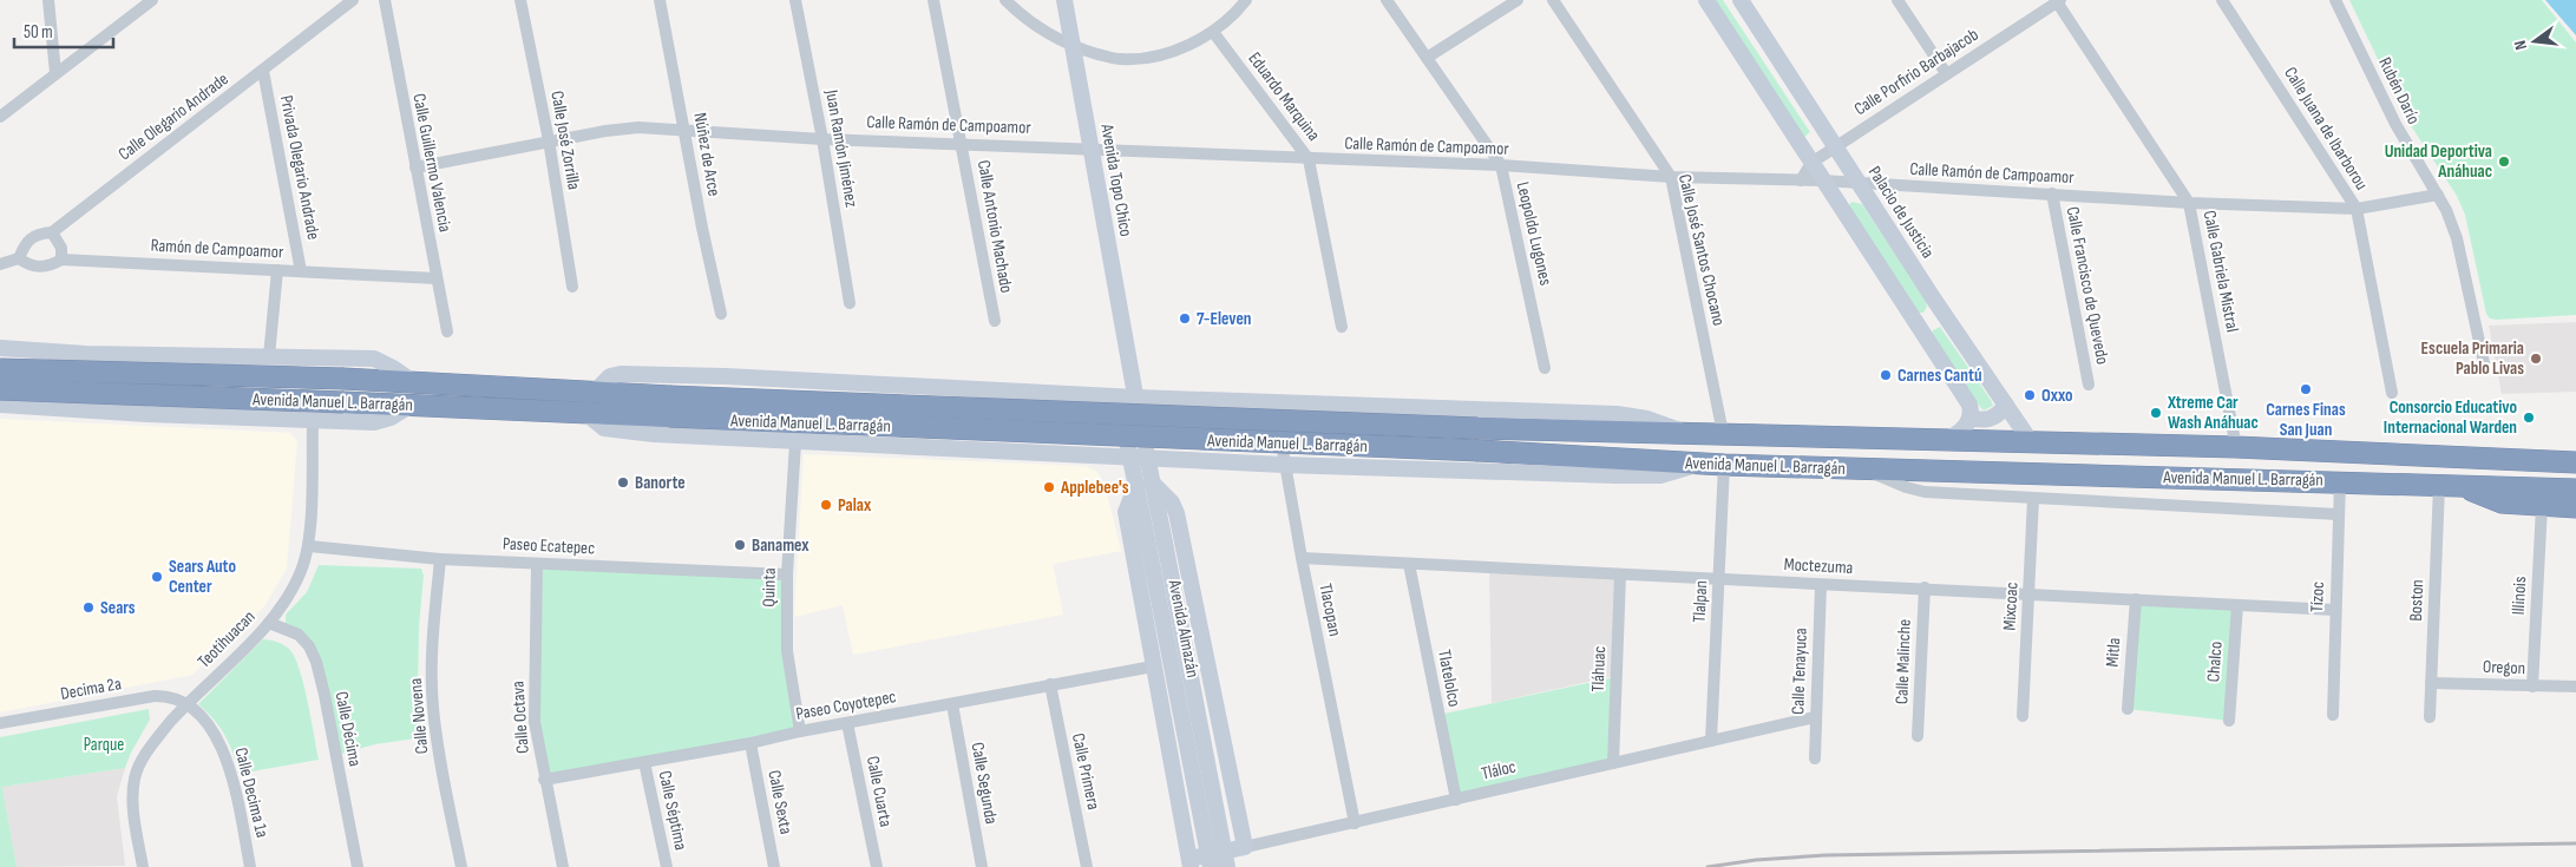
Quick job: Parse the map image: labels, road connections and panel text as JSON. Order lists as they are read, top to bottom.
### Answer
{
  "streets": {
    "highway": ["Avenida Manuel L. Barragán"],
    "street": [
      "Calle Porfirio Barbajacob",
      "Rubén Darío",
      "Eduardo Marquina",
      "Calle Olegario Andrade",
      "Calle Ramón de Campoamor",
      "Calle Juana de Ibarborou",
      "Calle José Zorrilla",
      "Juan Ramón Jiménez",
      "Núñez de Arce",
      "Calle Guillermo Valencia",
      "Privada Olegario Andrade",
      "Avenida Topo Chico",
      "Palacio de Justicia",
      "Calle Antonio Machado",
      "Leopoldo Lugones",
      "Ramón de Campoamor",
      "Calle José Santos Chocano",
      "Calle Gabriela Mistral",
      "Calle Francisco de Quevedo",
      "Paseo Ecatepec",
      "Moctezuma",
      "Quinta",
      "Illinois",
      "Tízoc",
      "Boston",
      "Tlalpan",
      "Mixcoac",
      "Tlacopan",
      "Avenida Almazán",
      "Teotihuacan",
      "Mitla",
      "Calle Malinche",
      "Chalco",
      "Oregon",
      "Tláhuac",
      "Calle Tenayuca",
      "Tlatelolco",
      "Decima 2a",
      "Paseo Coyotepec",
      "Calle Novena",
      "Calle Octava",
      "Calle Décima",
      "Tláloc",
      "Calle Primera",
      "Calle Segunda",
      "Calle Cuarta",
      "Calle Decima 1a",
      "Calle Sexta",
      "Calle Séptima"
    ]
  },
  "crossings": [
    ["Calle Porfirio Barbajacob", "Calle Ramón de Campoamor"],
    ["Calle Porfirio Barbajacob", "Palacio de Justicia"],
    ["Calle Porfirio Barbajacob", "Calle Gabriela Mistral"],
    ["Rubén Darío", "Calle Ramón de Campoamor"],
    ["Eduardo Marquina", "Calle Ramón de Campoamor"],
    ["Calle Olegario Andrade", "Privada Olegario Andrade"],
    ["Calle Olegario Andrade", "Ramón de Campoamor"],
    ["Calle Ramón de Campoamor", "Calle Juana de Ibarborou"],
    ["Calle Ramón de Campoamor", "Calle José Zorrilla"],
    ["Calle Ramón de Campoamor", "Juan Ramón Jiménez"],
    ["Calle Ramón de Campoamor", "Núñez de Arce"],
    ["Calle Ramón de Campoamor", "Calle Guillermo Valencia"],
    ["Calle Ramón de Campoamor", "Avenida Topo Chico"],
    ["Calle Ramón de Campoamor", "Palacio de Justicia"],
    ["Calle Ramón de Campoamor", "Calle Antonio Machado"],
    ["Calle Ramón de Campoamor", "Leopoldo Lugones"],
    ["Calle Ramón de Campoamor", "Calle José Santos Chocano"],
    ["Calle Ramón de Campoamor", "Calle Gabriela Mistral"],
    ["Calle Ramón de Campoamor", "Calle Francisco de Quevedo"],
    ["Calle Guillermo Valencia", "Ramón de Campoamor"],
    ["Privada Olegario Andrade", "Ramón de Campoamor"],
    ["Avenida Topo Chico", "Avenida Almazán"],
    ["Palacio de Justicia", "Avenida Manuel L. Barragán"],
    ["Calle José Santos Chocano", "Avenida Manuel L. Barragán"],
    ["Calle Gabriela Mistral", "Avenida Manuel L. Barragán"],
    ["Avenida Manuel L. Barragán", "Tízoc"],
    ["Avenida Manuel L. Barragán", "Boston"],
    ["Avenida Manuel L. Barragán", "Tlalpan"],
    ["Paseo Ecatepec", "Quinta"],
    ["Paseo Ecatepec", "Teotihuacan"],
    ["Paseo Ecatepec", "Calle Novena"],
    ["Paseo Ecatepec", "Calle Octava"],
    ["Moctezuma", "Tízoc"],
    ["Moctezuma", "Tlalpan"],
    ["Moctezuma", "Mixcoac"],
    ["Moctezuma", "Tlacopan"],
    ["Moctezuma", "Mitla"],
    ["Moctezuma", "Calle Malinche"],
    ["Moctezuma", "Chalco"],
    ["Moctezuma", "Tláhuac"],
    ["Moctezuma", "Calle Tenayuca"],
    ["Moctezuma", "Tlatelolco"],
    ["Quinta", "Paseo Coyotepec"],
    ["Illinois", "Oregon"],
    ["Boston", "Oregon"],
    ["Tlalpan", "Tláloc"],
    ["Tlacopan", "Tláloc"],
    ["Teotihuacan", "Decima 2a"],
    ["Teotihuacan", "Calle Décima"],
    ["Teotihuacan", "Calle Decima 1a"],
    ["Tláhuac", "Tláloc"],
    ["Calle Tenayuca", "Tláloc"],
    ["Tlatelolco", "Tláloc"],
    ["Decima 2a", "Calle Decima 1a"],
    ["Paseo Coyotepec", "Calle Octava"],
    ["Paseo Coyotepec", "Calle Primera"],
    ["Paseo Coyotepec", "Calle Segunda"],
    ["Paseo Coyotepec", "Calle Cuarta"],
    ["Paseo Coyotepec", "Calle Sexta"],
    ["Paseo Coyotepec", "Calle Séptima"]
  ],
  "parks": ["Parque"],
  "places": [
    "Unidad Deportiva Anáhuac",
    "7-Eleven",
    "Escuela Primaria Pablo Livas",
    "Carnes Cantú",
    "Carnes Finas San Juan",
    "Oxxo",
    "Xtreme Car Wash Anáhuac",
    "Consorcio Educativo Internacional Warden",
    "Banorte",
    "Applebee's",
    "Palax",
    "Banamex",
    "Sears Auto Center",
    "Sears"
  ],
  "scale_bar": "50 m",
  "north": "left"
}
